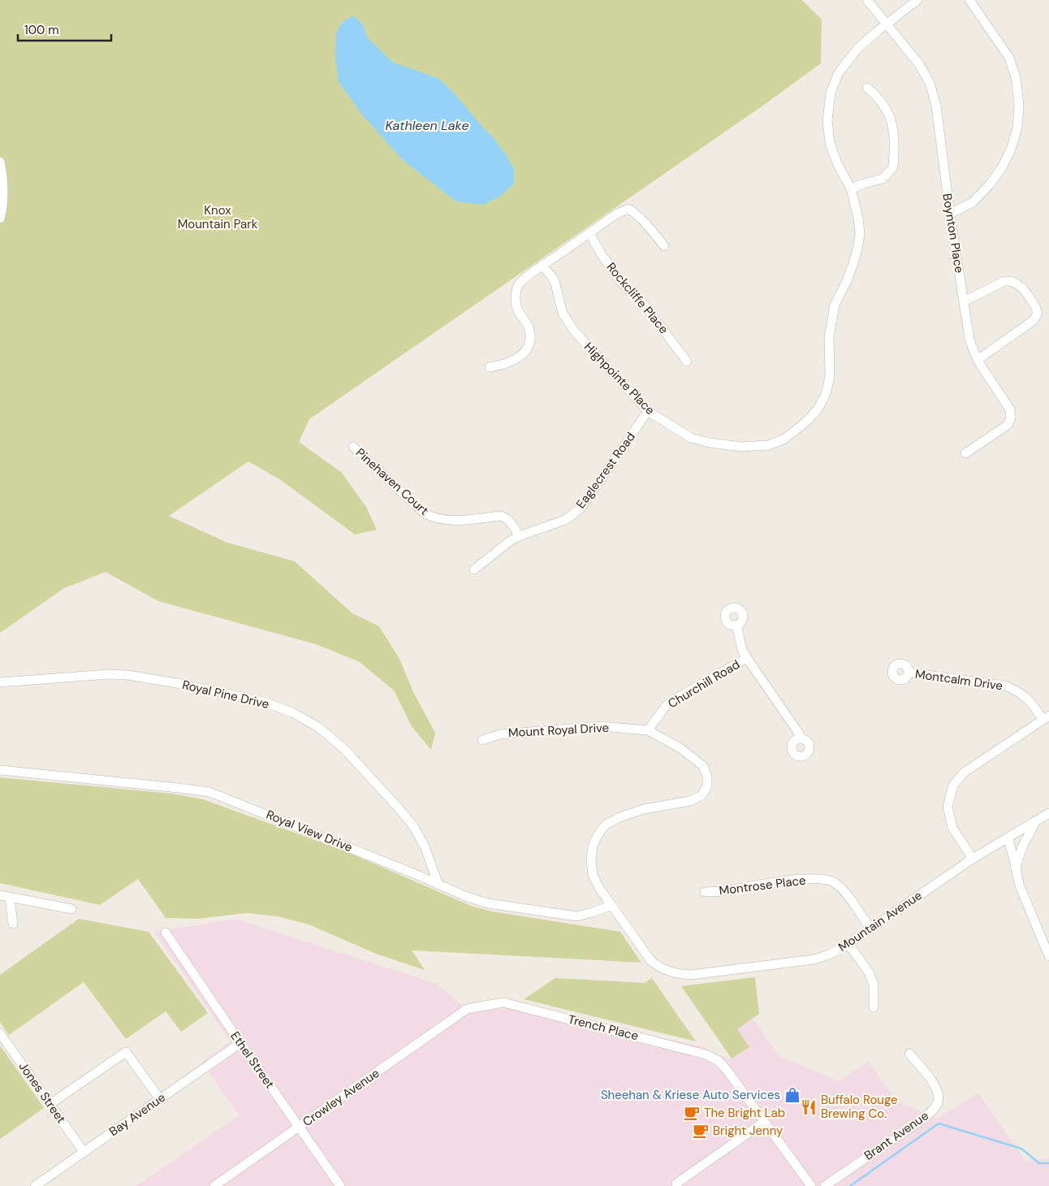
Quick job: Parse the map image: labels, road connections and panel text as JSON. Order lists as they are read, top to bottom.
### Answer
{
  "streets": {
    "street": [
      "Boynton Place",
      "Rockcliffe Place",
      "Highpointe Place",
      "Eaglecrest Road",
      "Pinehaven Court",
      "Montcalm Drive",
      "Churchill Road",
      "Royal Pine Drive",
      "Mount Royal Drive",
      "Royal View Drive",
      "Montrose Place",
      "Mountain Avenue",
      "Trench Place",
      "Ethel Street",
      "Jones Street",
      "Crowley Avenue",
      "Bay Avenue",
      "Brant Avenue"
    ]
  },
  "crossings": [
    ["Boynton Place", "Highpointe Place"],
    ["Highpointe Place", "Eaglecrest Road"],
    ["Eaglecrest Road", "Pinehaven Court"],
    ["Churchill Road", "Mount Royal Drive"],
    ["Royal Pine Drive", "Royal View Drive"],
    ["Mount Royal Drive", "Royal View Drive"],
    ["Mount Royal Drive", "Mountain Avenue"],
    ["Montrose Place", "Mountain Avenue"],
    ["Trench Place", "Crowley Avenue"],
    ["Ethel Street", "Crowley Avenue"],
    ["Ethel Street", "Bay Avenue"],
    ["Jones Street", "Bay Avenue"]
  ],
  "water": ["Kathleen Lake"],
  "parks": ["Knox Mountain Park"],
  "places": {
    "shop": ["Sheehan & Kriese Auto Services"],
    "restaurant": ["Buffalo Rouge Brewing Co."],
    "cafe": ["The Bright Lab", "Bright Jenny"]
  },
  "scale_bar": "100 m"
}
